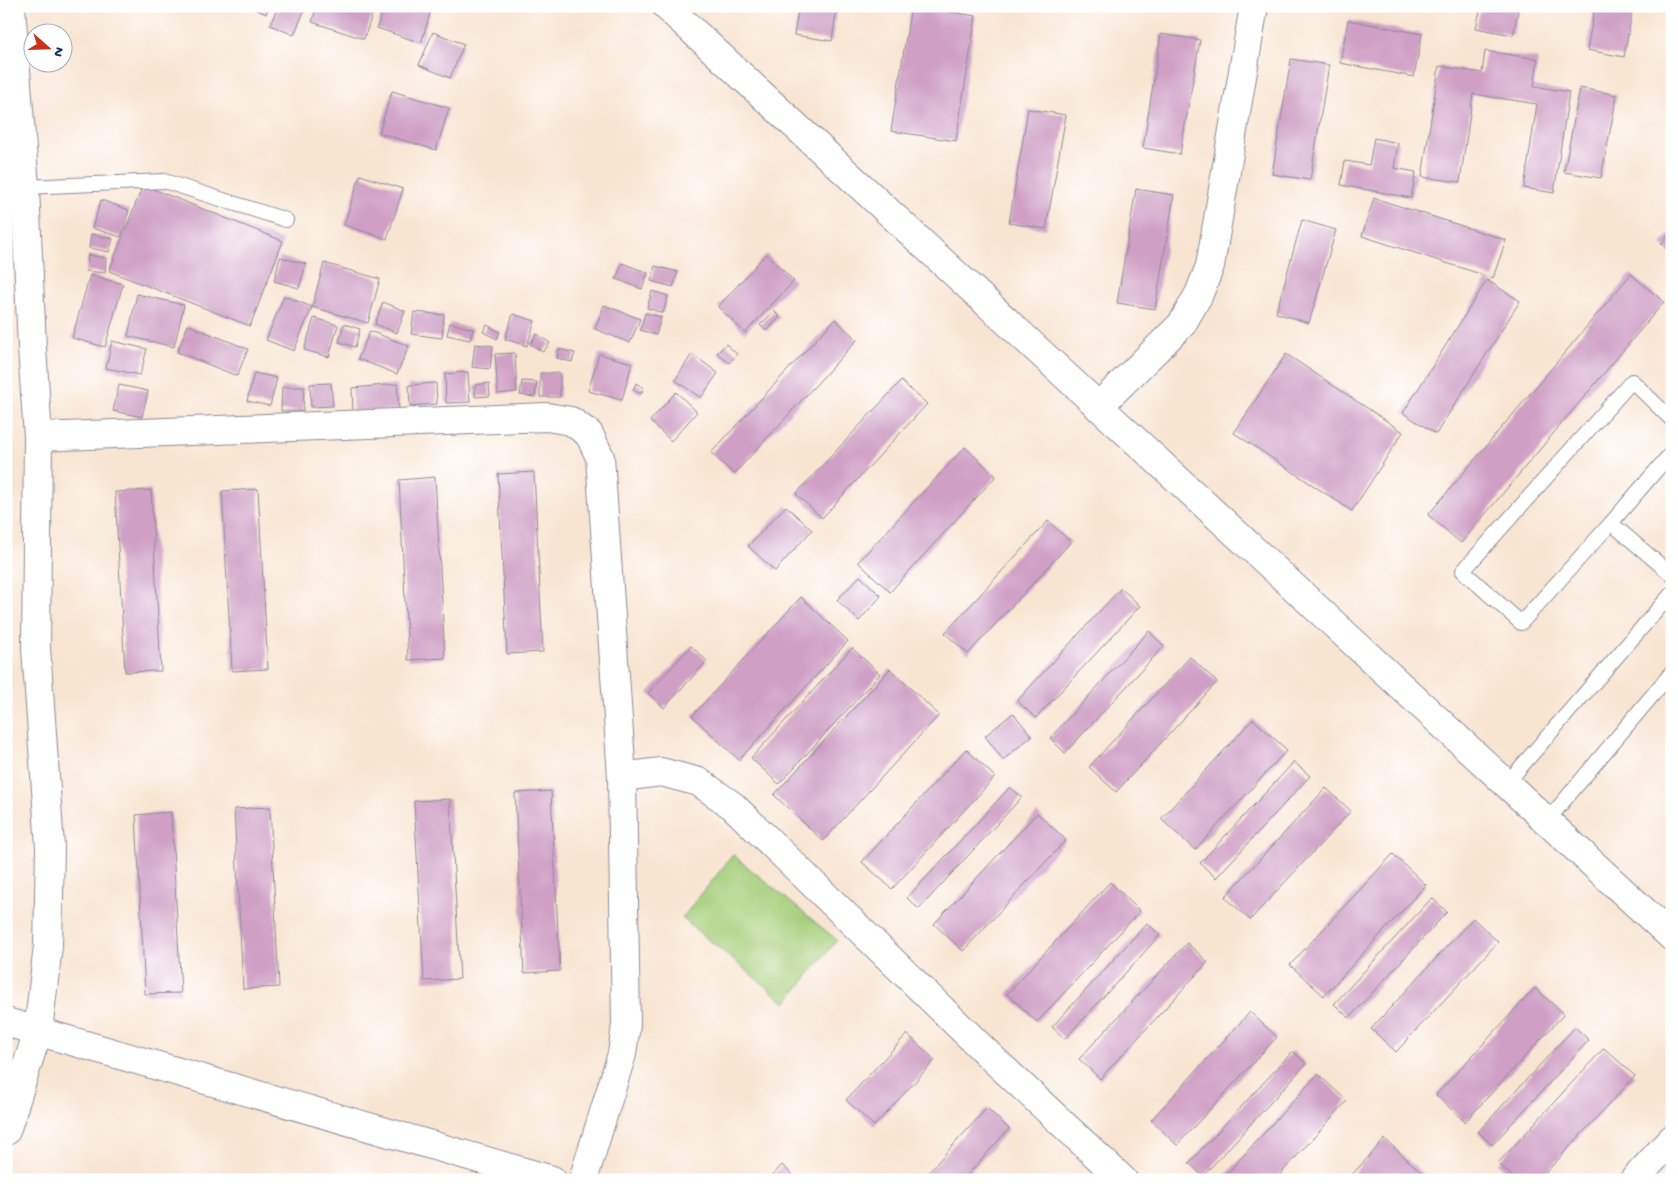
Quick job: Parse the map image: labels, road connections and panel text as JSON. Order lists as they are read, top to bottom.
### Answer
{
  "north": "right"
}
